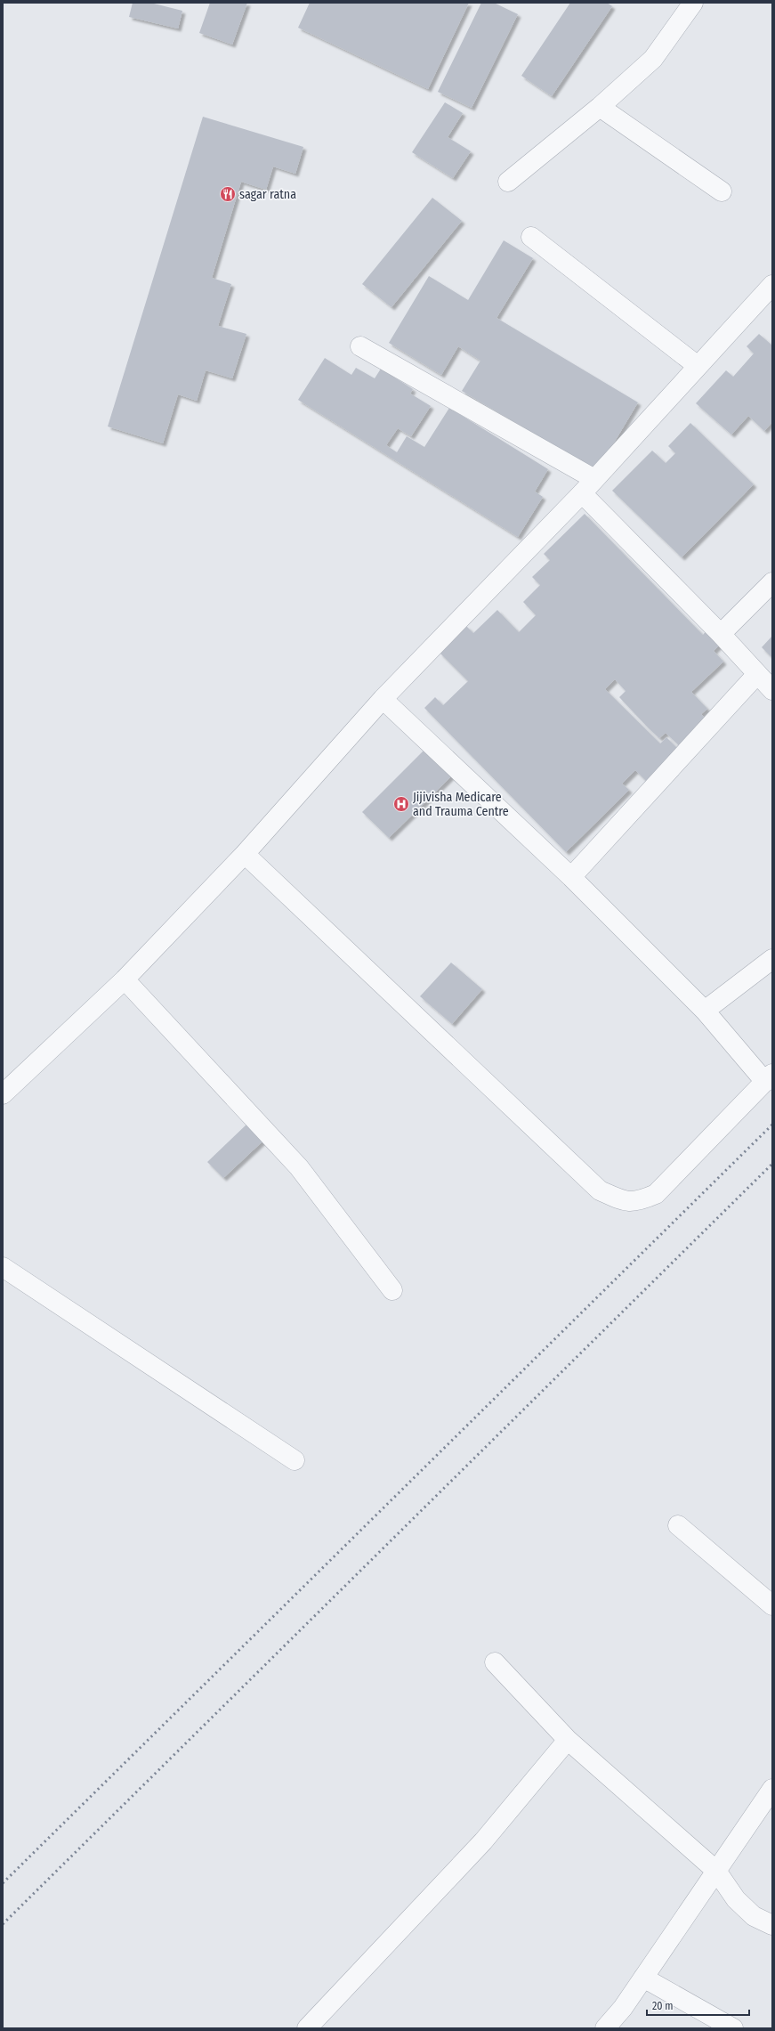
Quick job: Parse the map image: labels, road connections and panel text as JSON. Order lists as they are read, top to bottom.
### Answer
{
  "places": {
    "restaurant": ["sagar ratna"],
    "hospital": ["Jijivisha Medicare and Trauma Centre"]
  },
  "scale_bar": "20 m"
}
